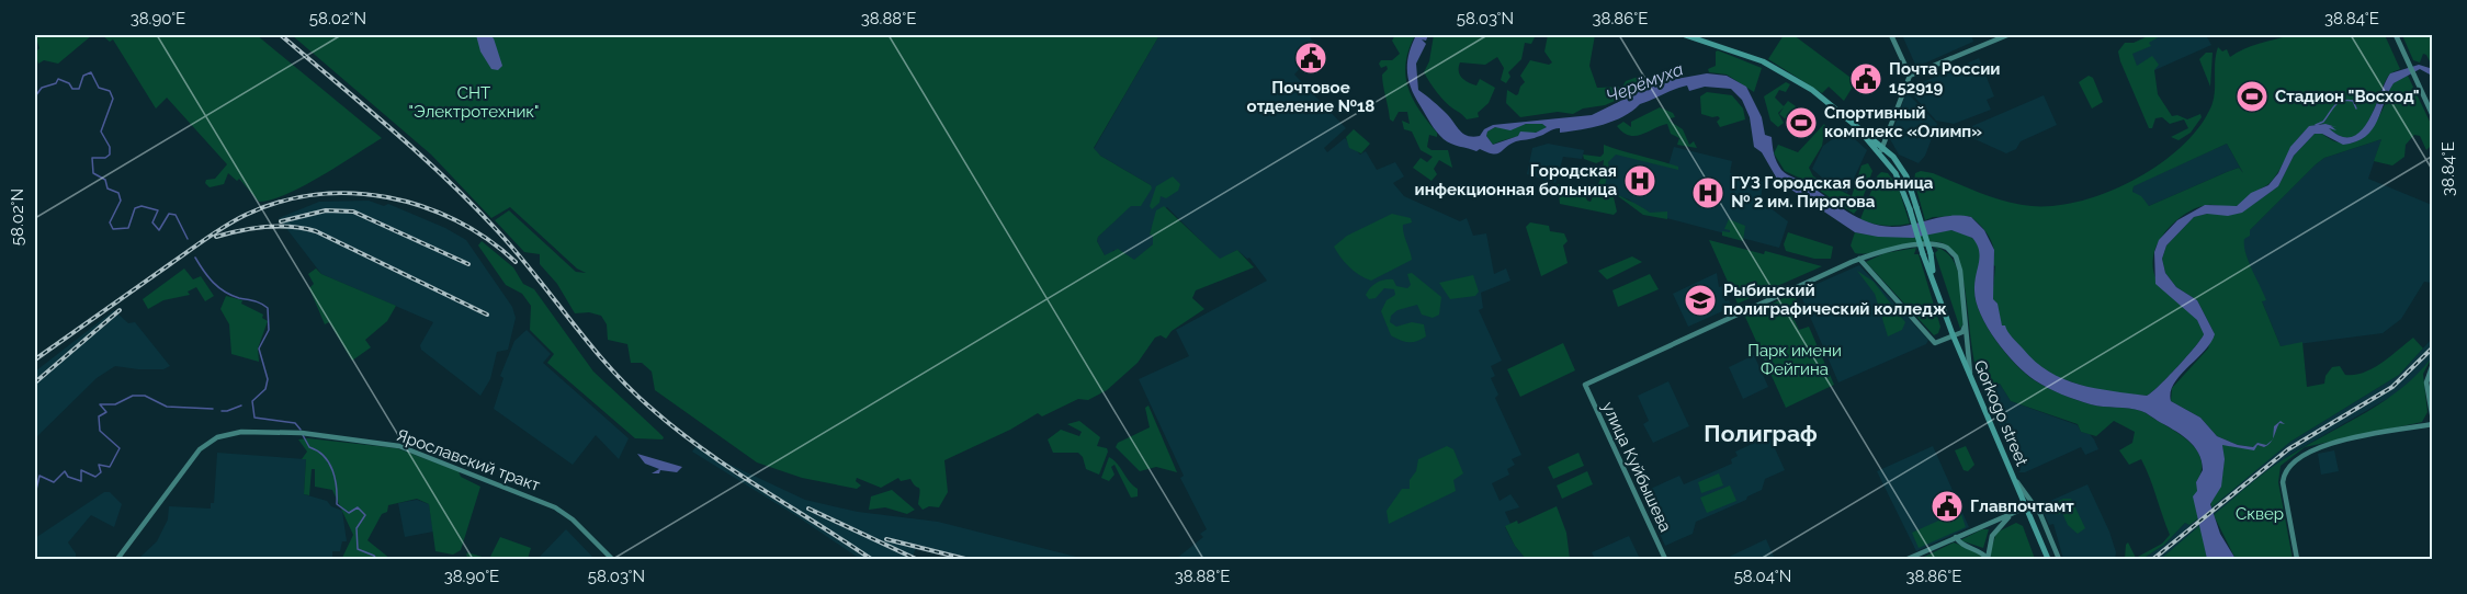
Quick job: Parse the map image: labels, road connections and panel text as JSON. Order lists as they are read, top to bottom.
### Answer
{
  "streets": {
    "main road": ["Gorkogo street"],
    "street": ["Ярославский тракт", "улица Куйбышева"]
  },
  "districts": ["Полиграф"],
  "water": ["Черёмуха"],
  "parks": ["СНТ \"Электротехник\"", "Парк имени Фейгина", "Сквер"],
  "places": {
    "public building": ["Почтовое отделение №18", "Почта России 152919", "Главпочтамт"],
    "sports": ["Стадион \"Восход\"", "Спортивный комплекс «Олимп»"],
    "hospital": ["Городская инфекционная больница", "ГУЗ Городская больница № 2 им. Пирогова"],
    "school or university": ["Рыбинский полиграфический колледж"]
  },
  "coordinates": [
    "38.90°E",
    "58.02°N",
    "38.88°E",
    "58.03°N",
    "38.86°E",
    "38.84°E",
    "58.04°N"
  ]
}
